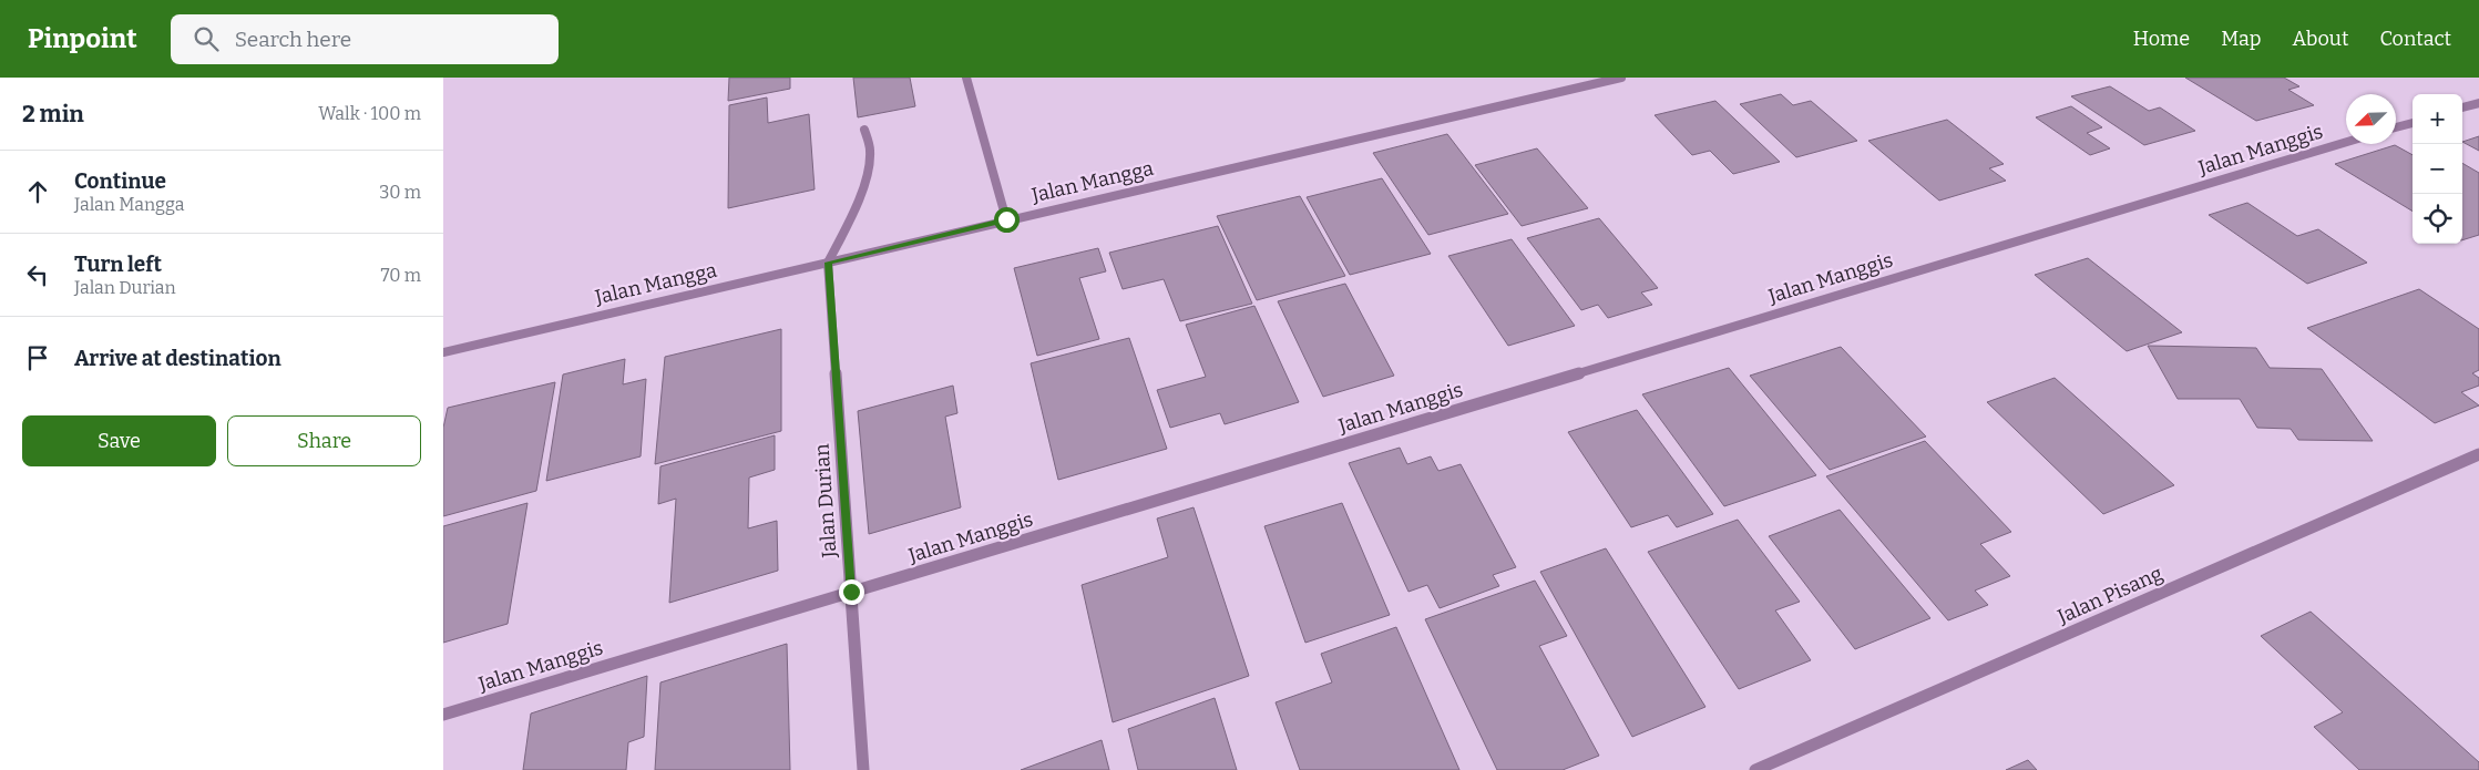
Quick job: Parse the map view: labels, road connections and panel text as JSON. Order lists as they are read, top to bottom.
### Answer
{
  "streets": {
    "street": [
      "Jalan Manggis",
      "Jalan Mangga",
      "Jalan Durian",
      "Jalan Pisang"
    ]
  },
  "crossings": [
    ["Jalan Manggis", "Jalan Durian"],
    ["Jalan Mangga", "Jalan Durian"]
  ],
  "north": "bottom left",
  "page": {
    "header": "Pinpoint",
    "search": "Search here",
    "nav": [
      "Home",
      "Map",
      "About",
      "Contact"
    ],
    "heading": ["2 min", "Walk · 100 m"],
    "map_buttons": ["+", "−"],
    "list": [
      ["Continue", "Jalan Mangga", "30 m"],
      ["Turn left", "Jalan Durian", "70 m"],
      "Arrive at destination"
    ],
    "buttons": ["Save", "Share"]
  }
}
